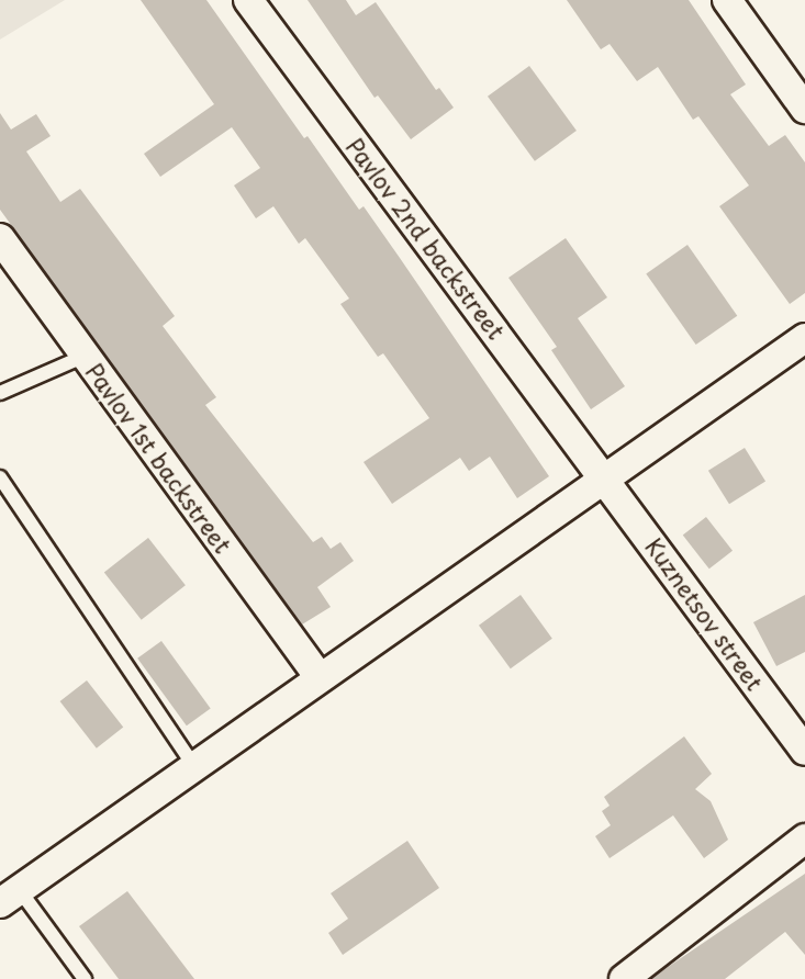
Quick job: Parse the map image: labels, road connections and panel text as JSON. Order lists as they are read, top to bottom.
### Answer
{
  "streets": {
    "street": ["Pavlov 2nd backstreet", "Pavlov 1st backstreet", "Kuznetsov street"]
  },
  "crossings": [
    ["Pavlov 2nd backstreet", "Kuznetsov street"]
  ]
}
